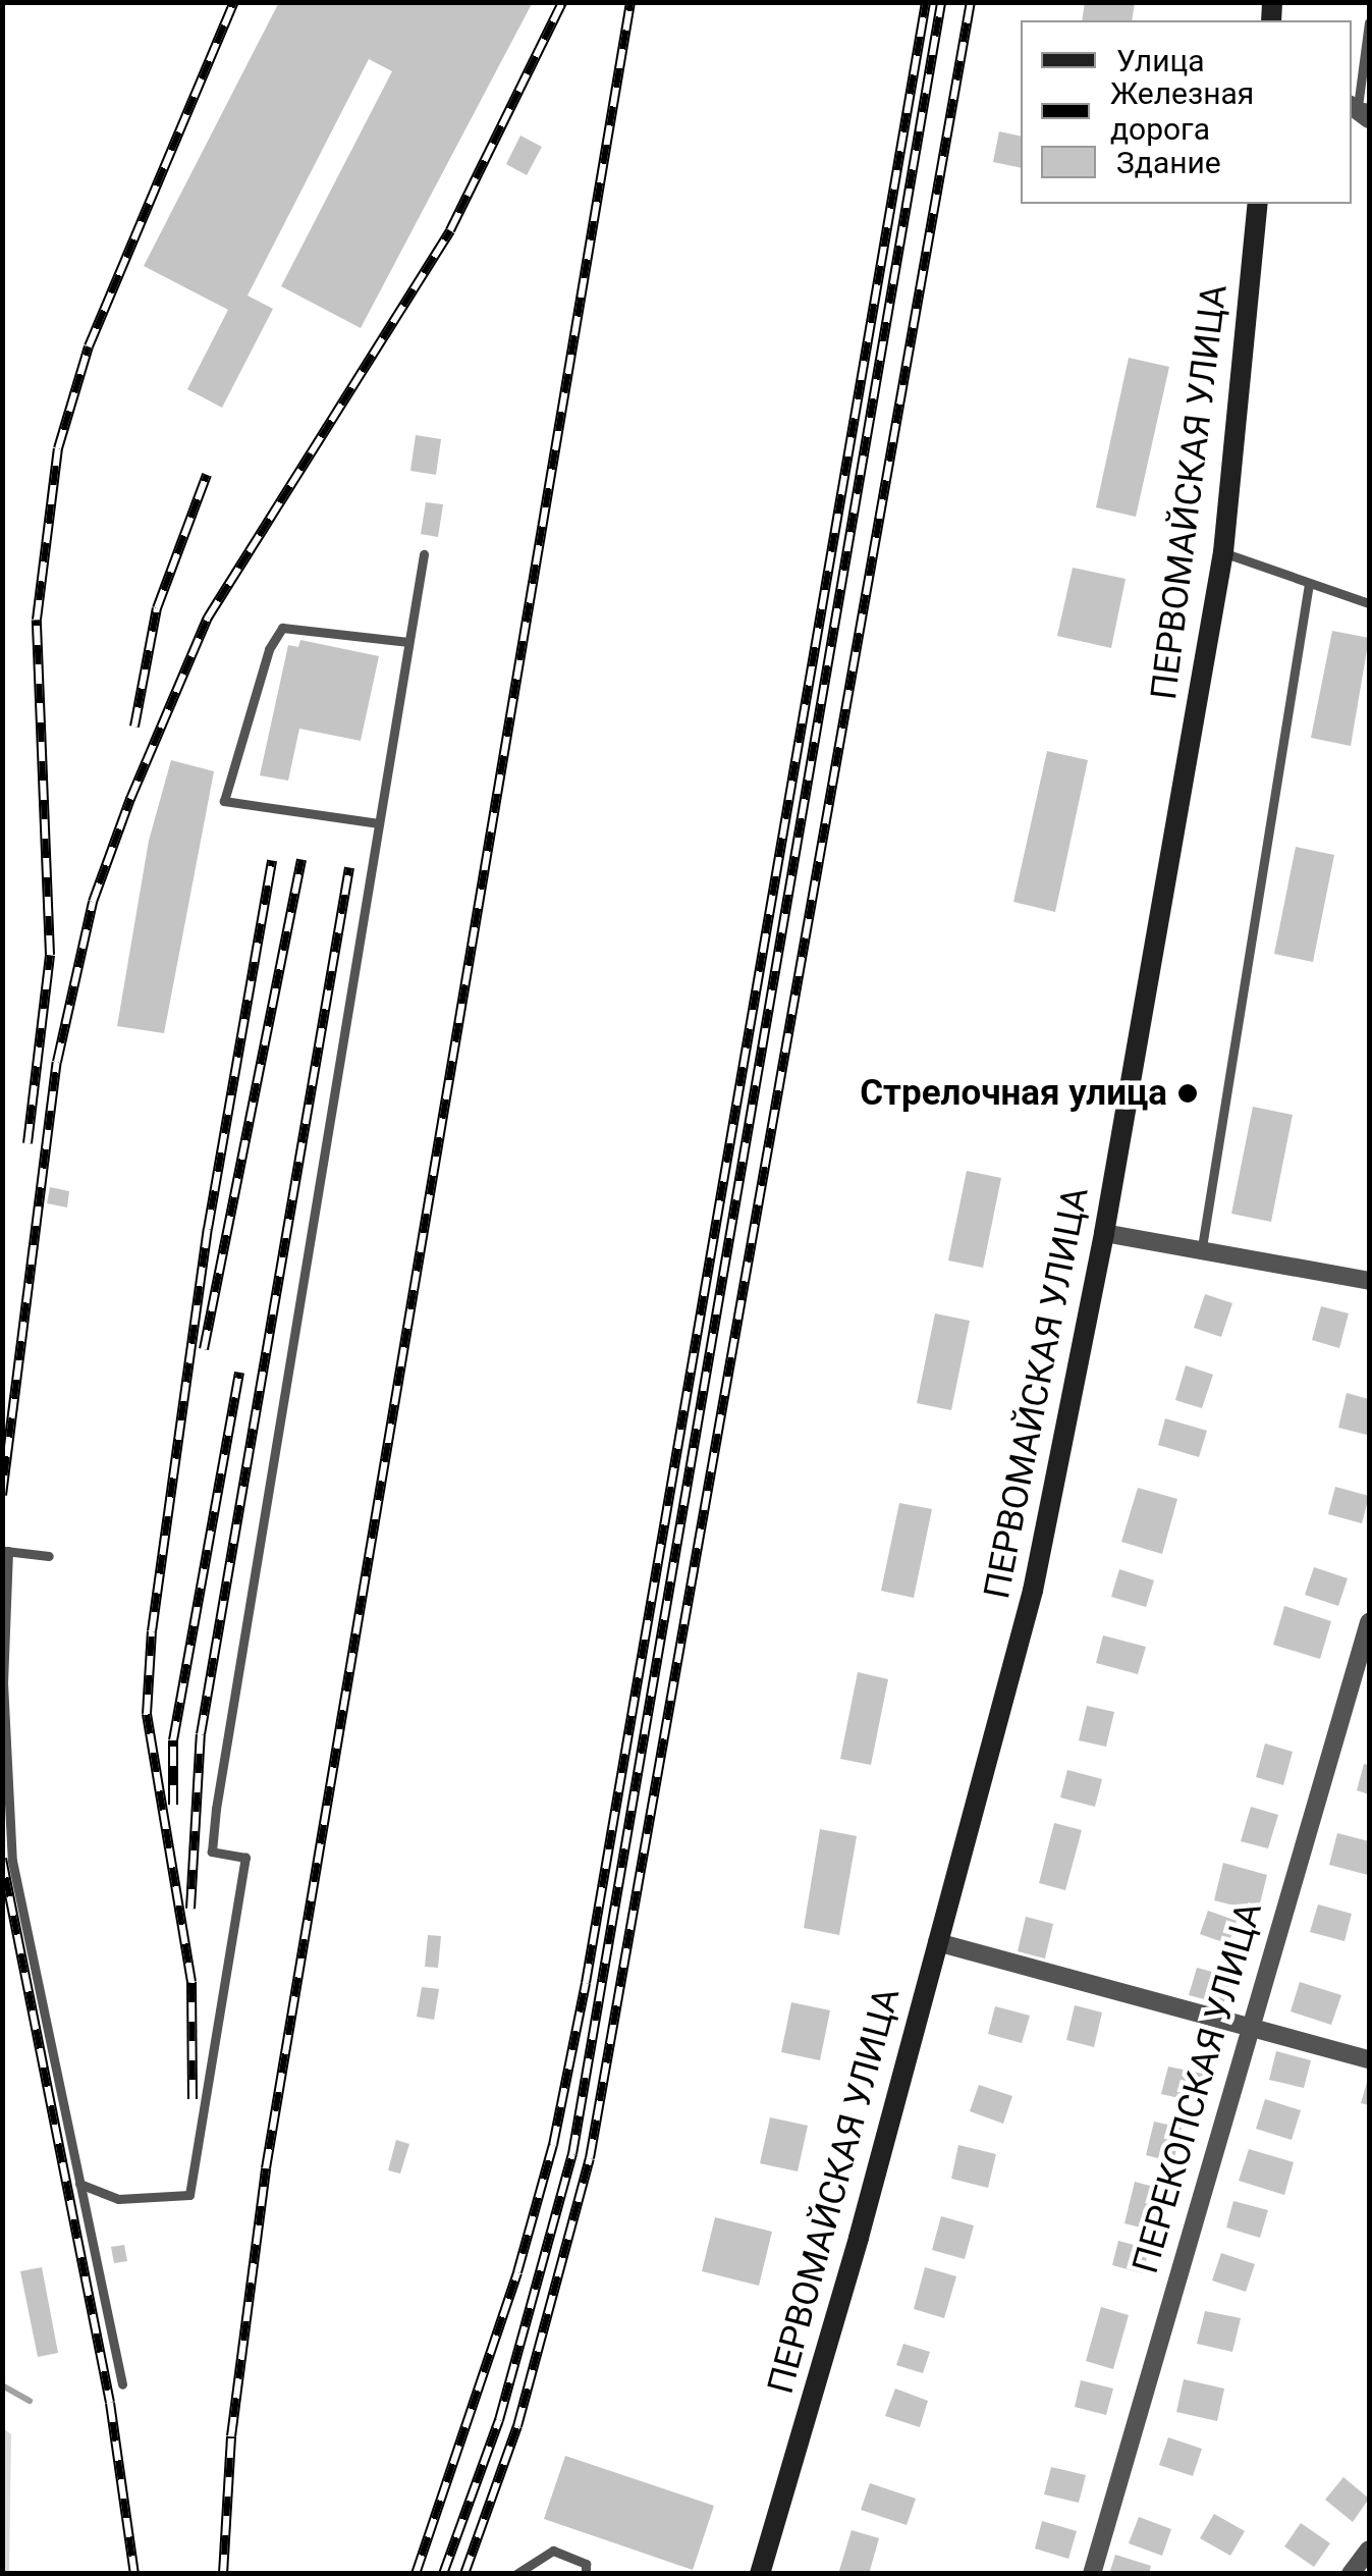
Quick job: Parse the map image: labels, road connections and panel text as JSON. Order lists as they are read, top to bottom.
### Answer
{
  "streets": {
    "main road": ["ПЕРВОМАЙСКАЯ УЛИЦА"],
    "street": ["ПЕРЕКОПСКАЯ УЛИЦА"]
  },
  "places": ["Стрелочная улица"],
  "legend": ["Улица", "Железная дорога", "Здание"]
}
